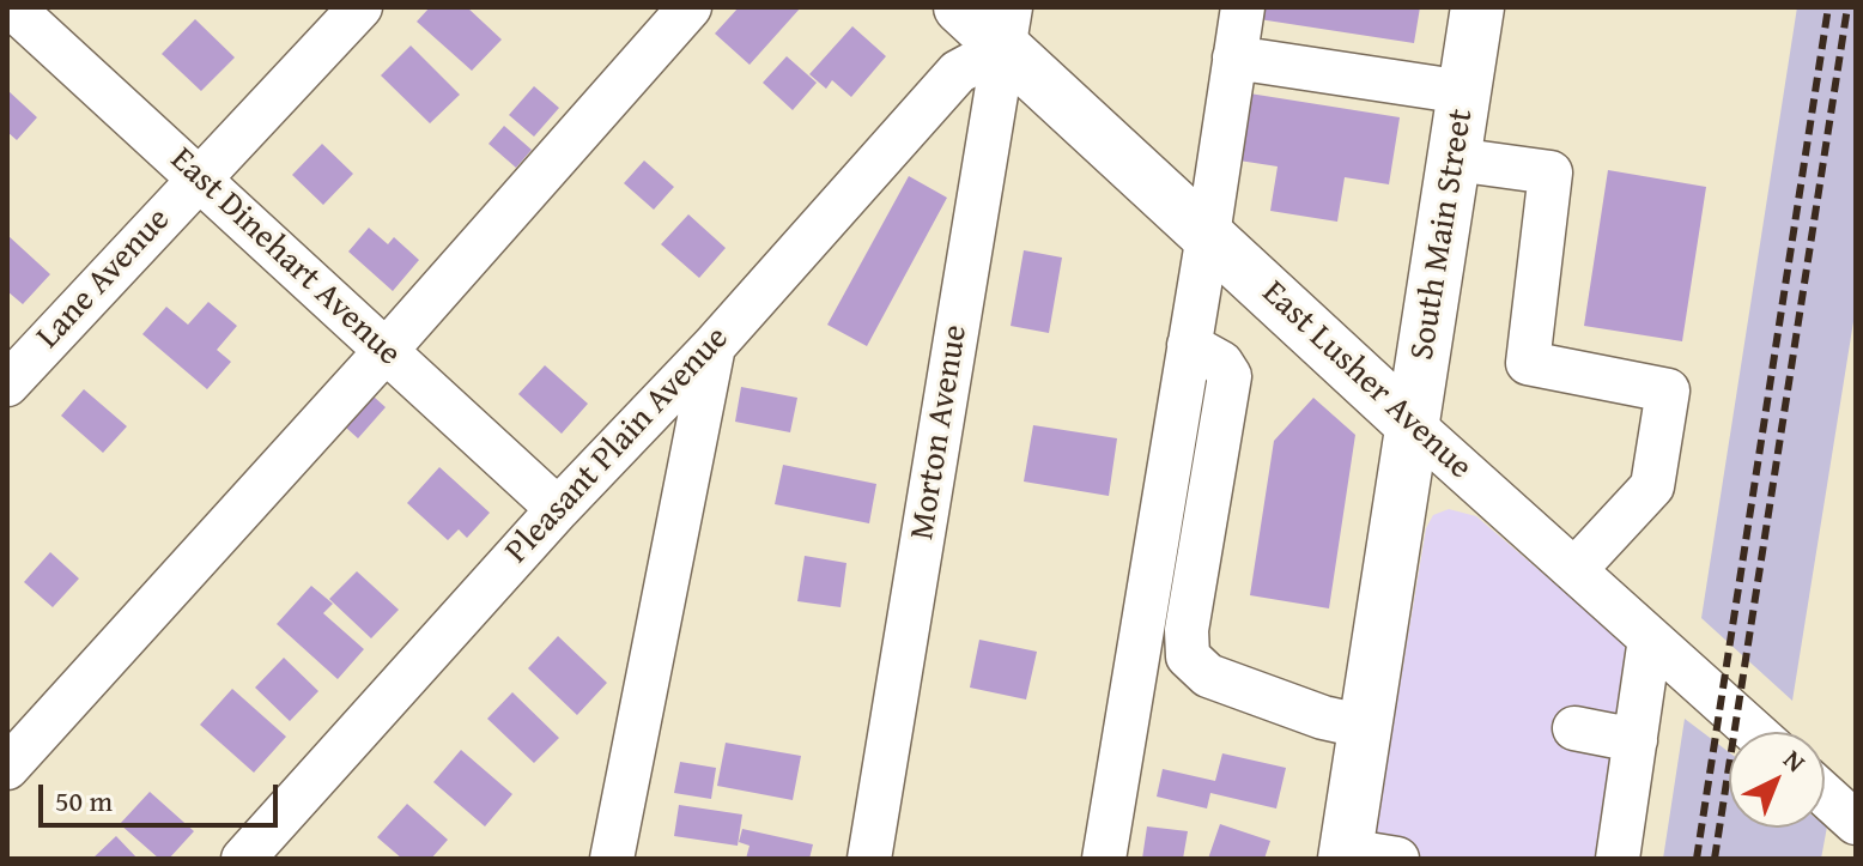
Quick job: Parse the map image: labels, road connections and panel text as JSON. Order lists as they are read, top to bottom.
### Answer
{
  "streets": {
    "main road": ["South Main Street", "East Lusher Avenue"],
    "street": [
      "East Dinehart Avenue",
      "Lane Avenue",
      "Morton Avenue",
      "Pleasant Plain Avenue"
    ]
  },
  "crossings": [
    ["South Main Street", "East Lusher Avenue"],
    ["East Dinehart Avenue", "Lane Avenue"],
    ["East Dinehart Avenue", "Pleasant Plain Avenue"],
    ["East Lusher Avenue", "Morton Avenue"],
    ["East Lusher Avenue", "Pleasant Plain Avenue"],
    ["Morton Avenue", "Pleasant Plain Avenue"]
  ],
  "scale_bar": "50 m",
  "north": "top right"
}
